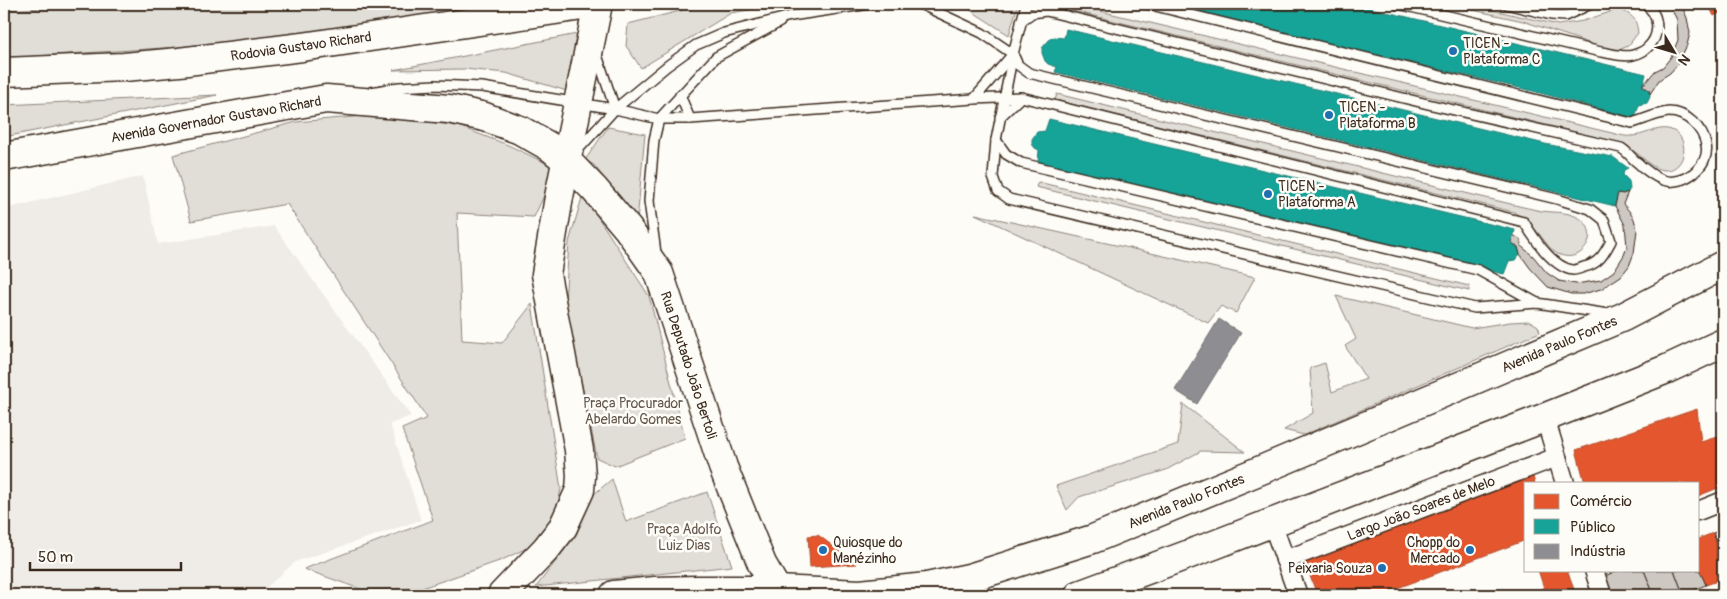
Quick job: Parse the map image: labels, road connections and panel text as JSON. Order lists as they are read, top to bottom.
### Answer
{
  "streets": {
    "main road": [
      "Rodovia Gustavo Richard",
      "Avenida Governador Gustavo Richard",
      "Avenida Paulo Fontes",
      "Rua Deputado João Bertoli"
    ],
    "street": ["Largo João Soares de Melo"]
  },
  "crossings": [
    ["Avenida Governador Gustavo Richard", "Rua Deputado João Bertoli"],
    ["Avenida Paulo Fontes", "Rua Deputado João Bertoli"]
  ],
  "parks": ["Praça Procurador Abelardo Gomes", "Praça Adolfo Luiz Dias"],
  "places": [
    "TICEN - Plataforma C",
    "TICEN - Plataforma B",
    "TICEN - Plataforma A",
    "Quiosque do Manézinho",
    "Chopp do Mercado",
    "Peixaria Souza"
  ],
  "legend": ["Comércio", "Público", "Indústria"],
  "scale_bar": "50 m",
  "north": "bottom right"
}
